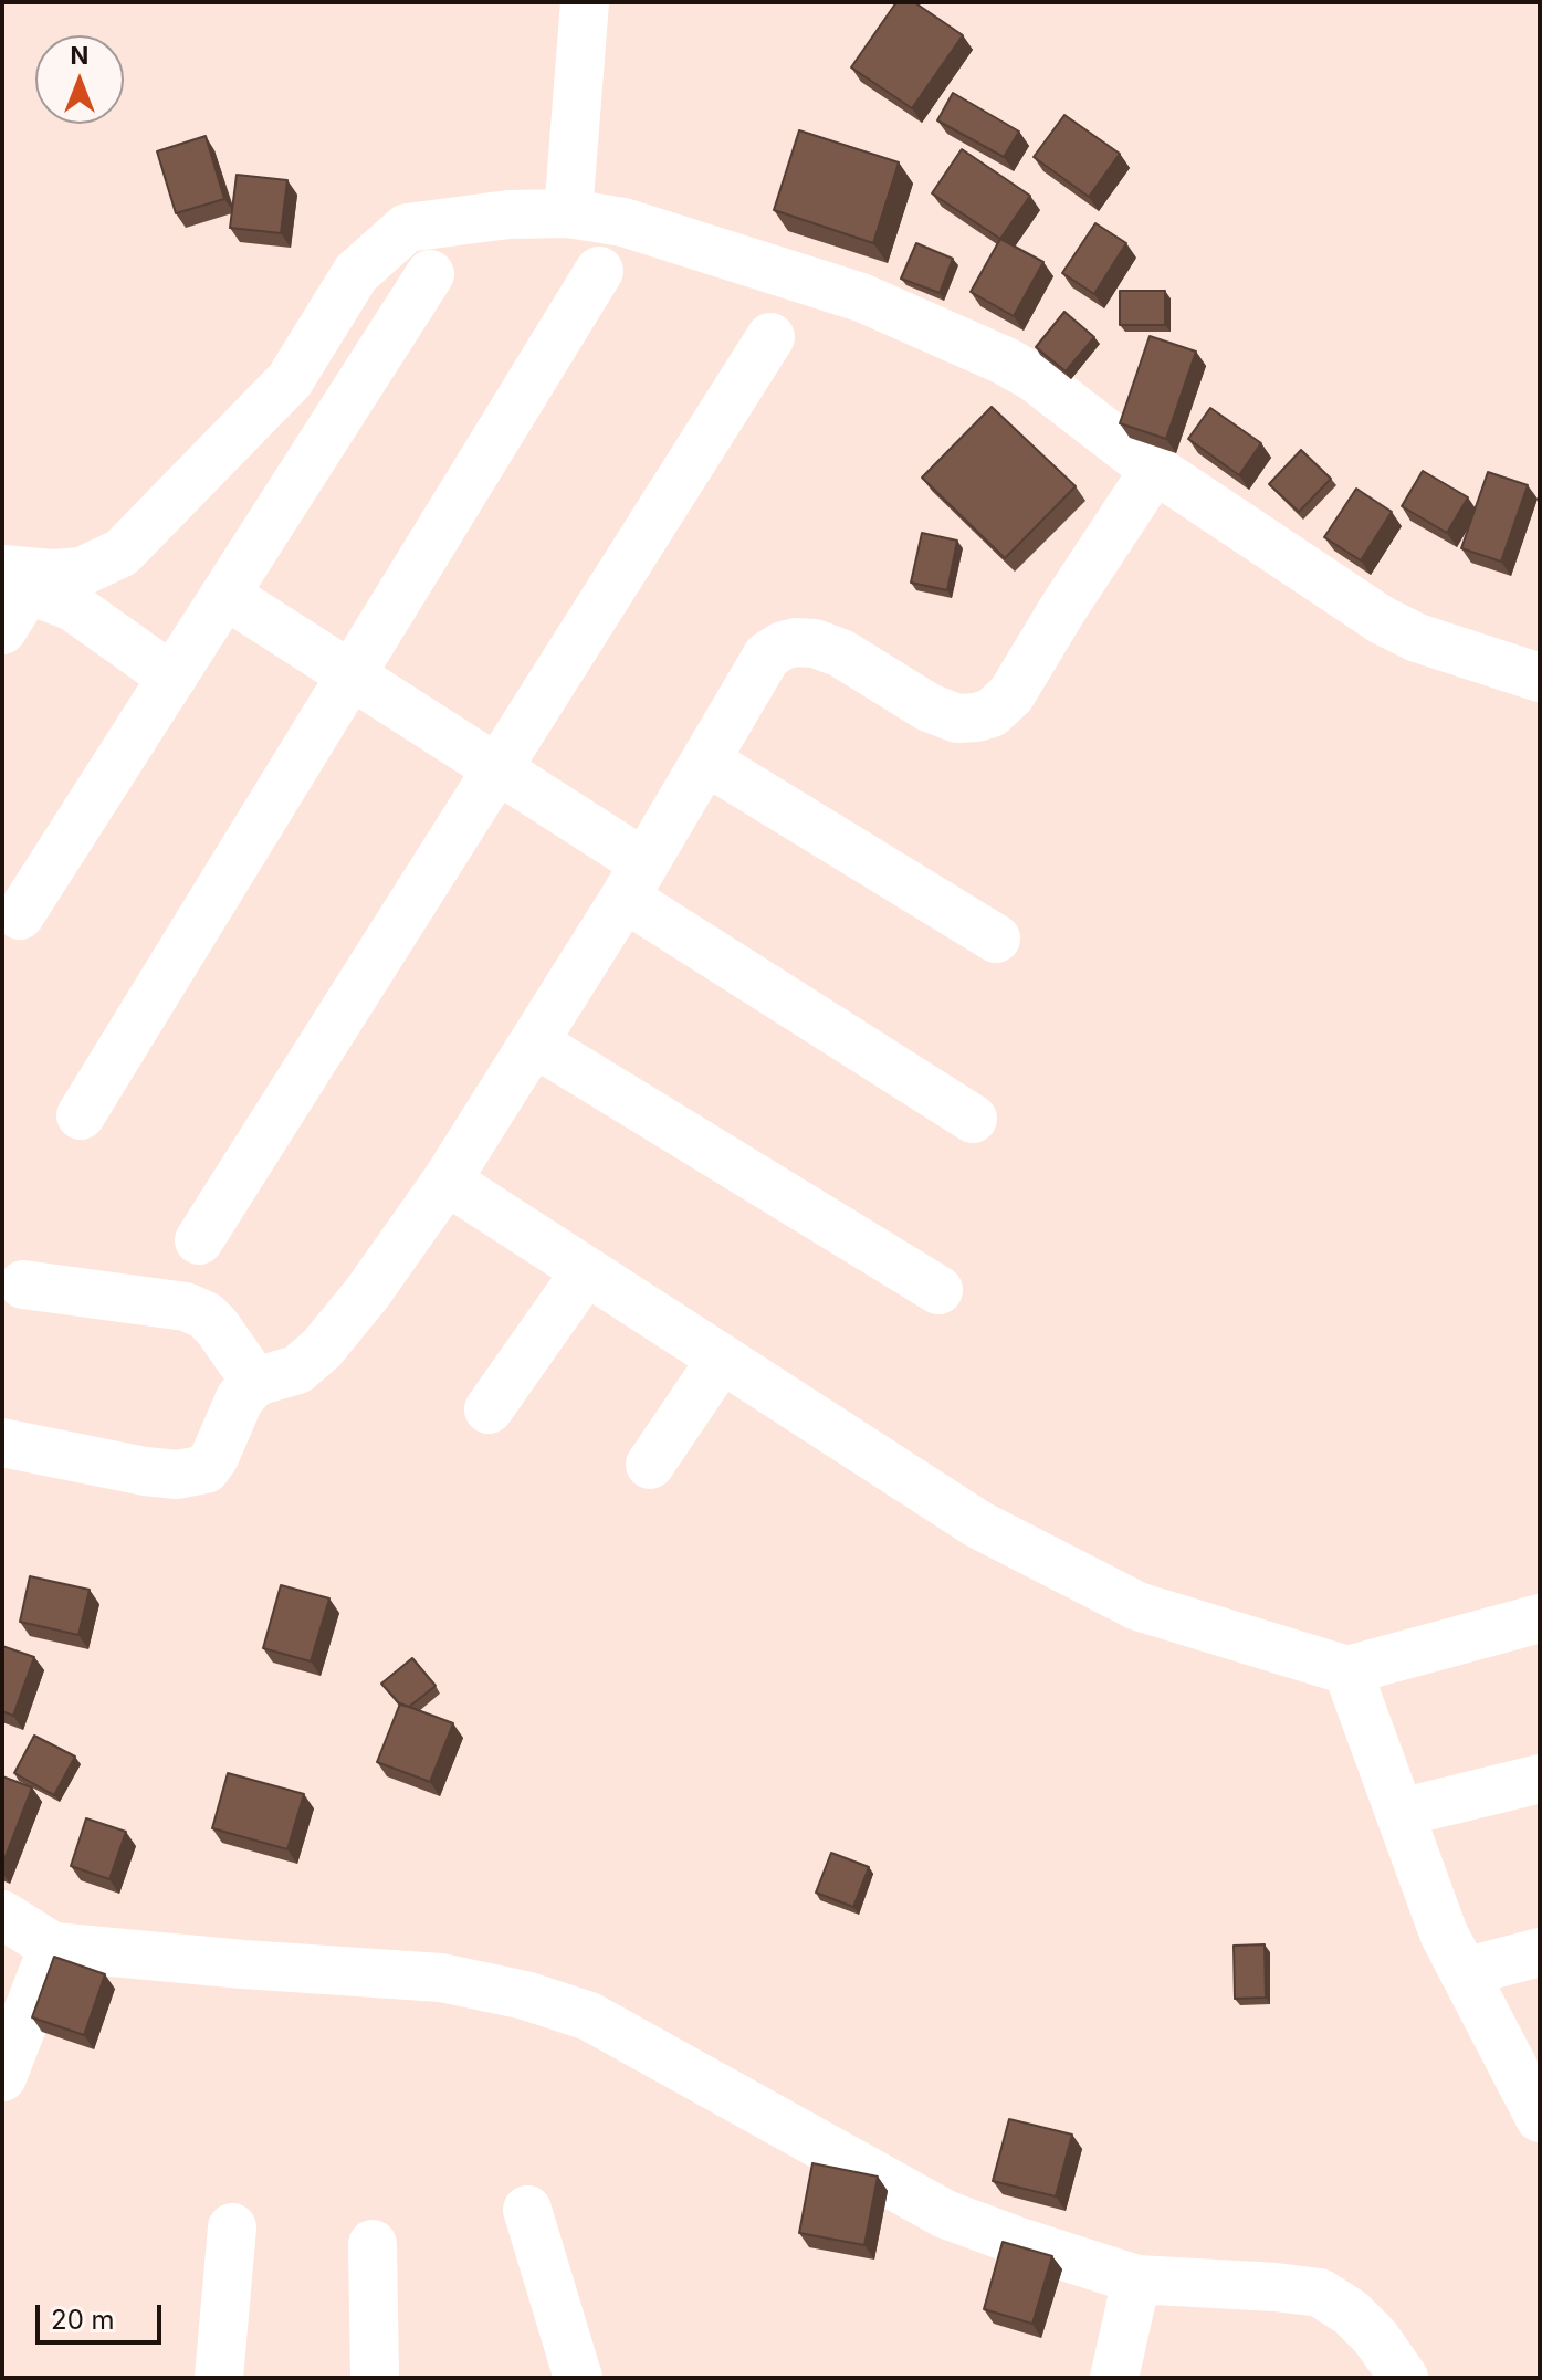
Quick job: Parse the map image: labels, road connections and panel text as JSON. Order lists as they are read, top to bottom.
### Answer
{
  "scale_bar": "20 m",
  "north": "top"
}
